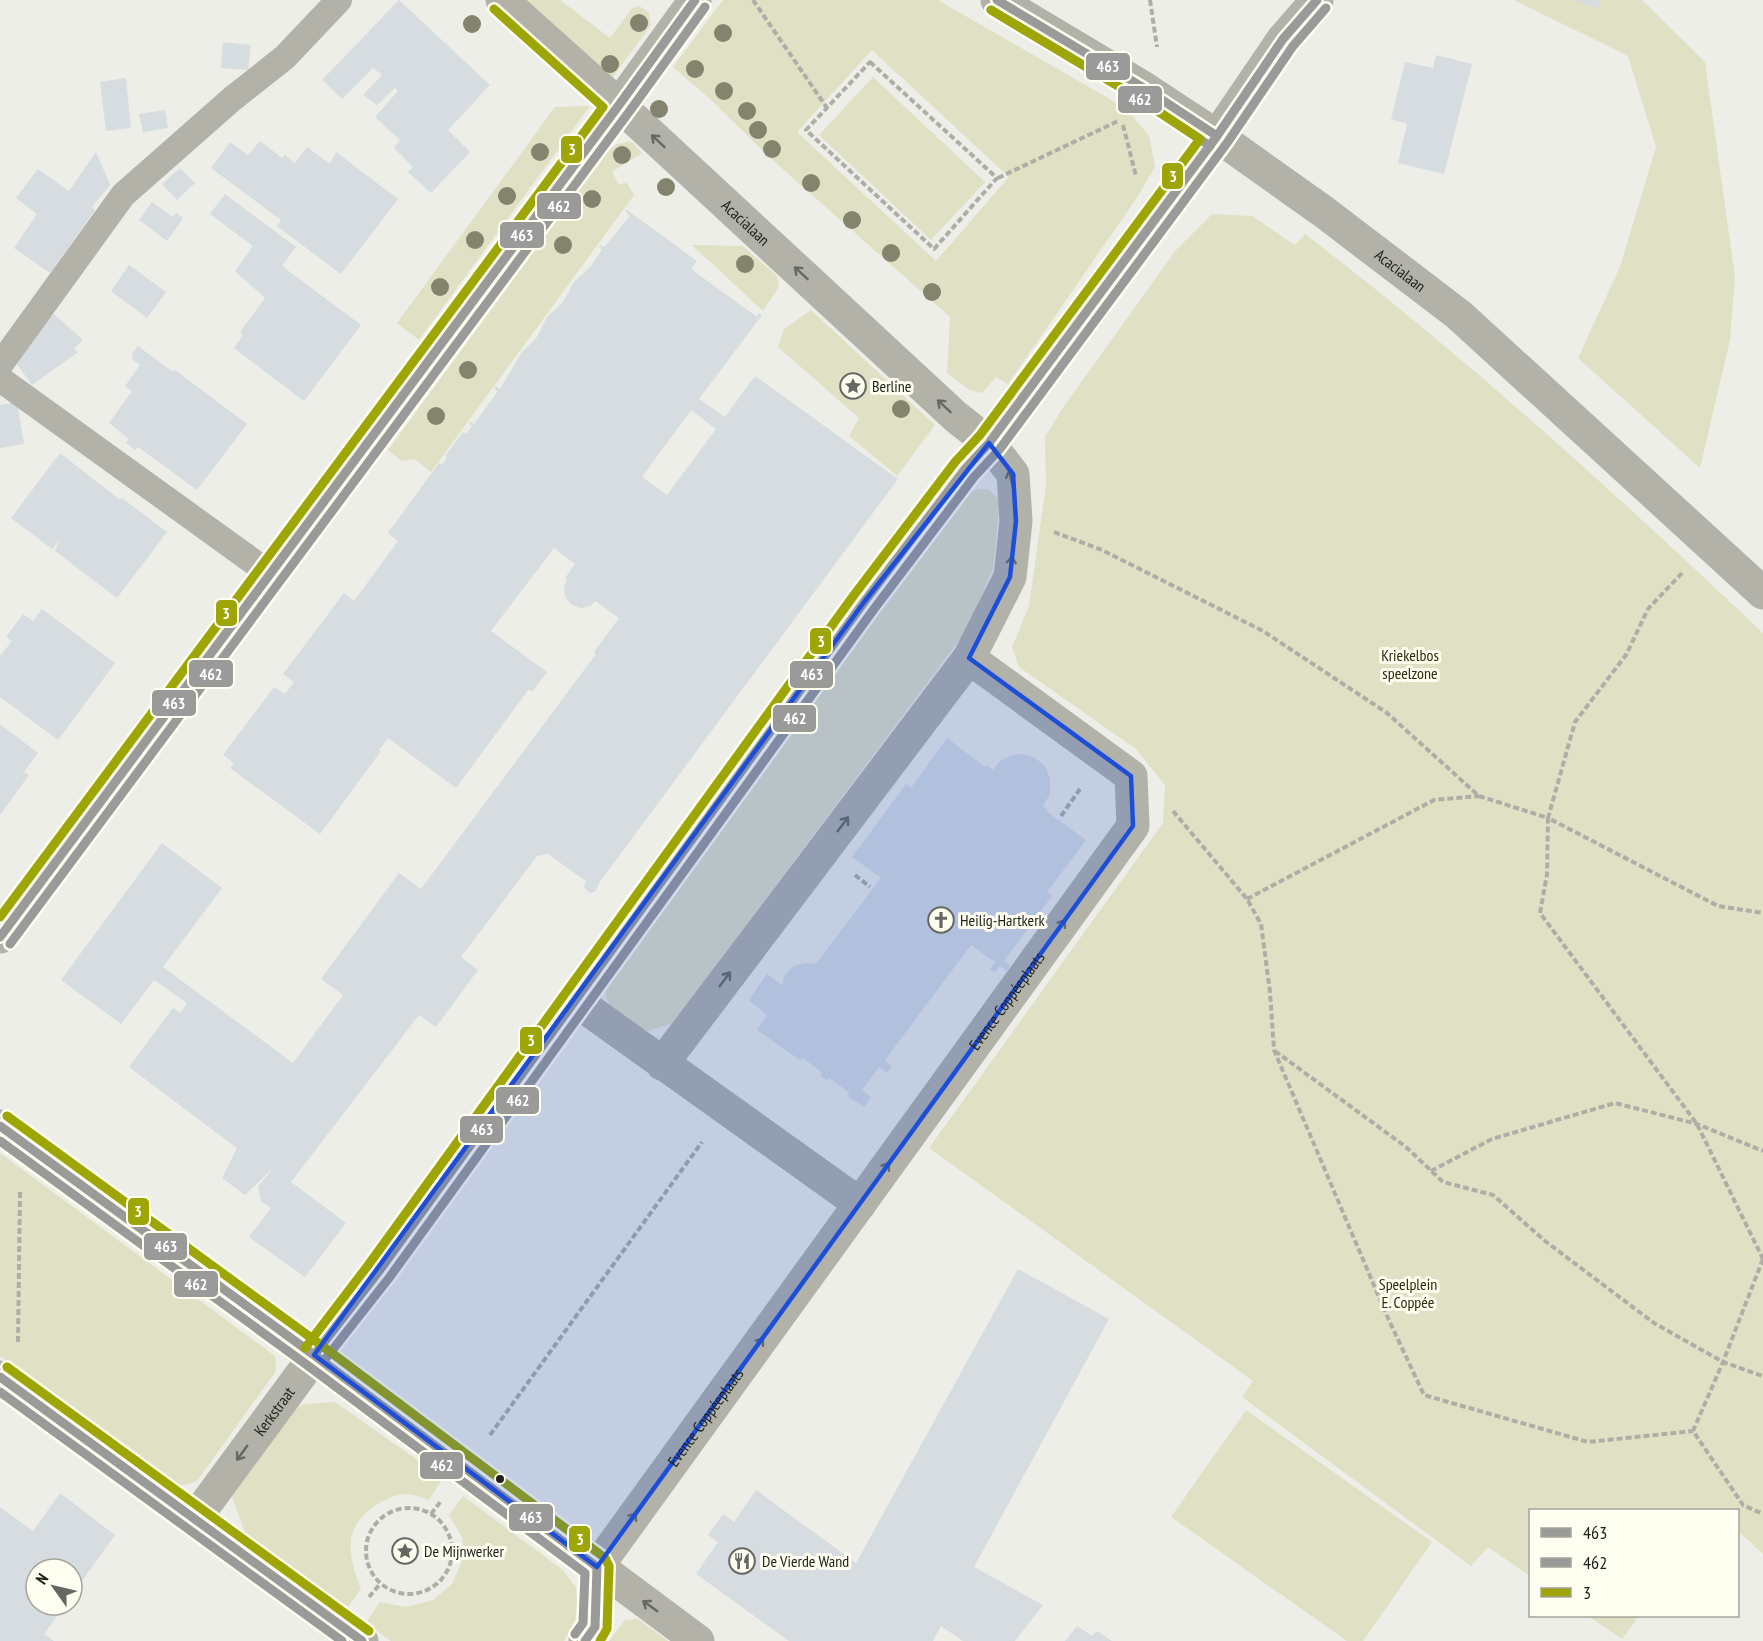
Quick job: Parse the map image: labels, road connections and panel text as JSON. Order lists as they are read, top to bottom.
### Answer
{
  "streets": {
    "street": ["Acacialaan", "Evence Coppéeplaats", "Kerkstraat"]
  },
  "crossings": [
    ["Acacialaan", "Kerkstraat"]
  ],
  "parks": ["Kriekelbos speelzone", "Speelplein E. Coppée"],
  "places": {
    "place": ["Berline", "De Mijnwerker"],
    "church": ["Heilig-Hartkerk"],
    "restaurant": ["De Vierde Wand"]
  },
  "lines": ["transit line 463", "transit line 462", "transit line 3"],
  "legend": ["463", "462", "3"],
  "north": "top left"
}
